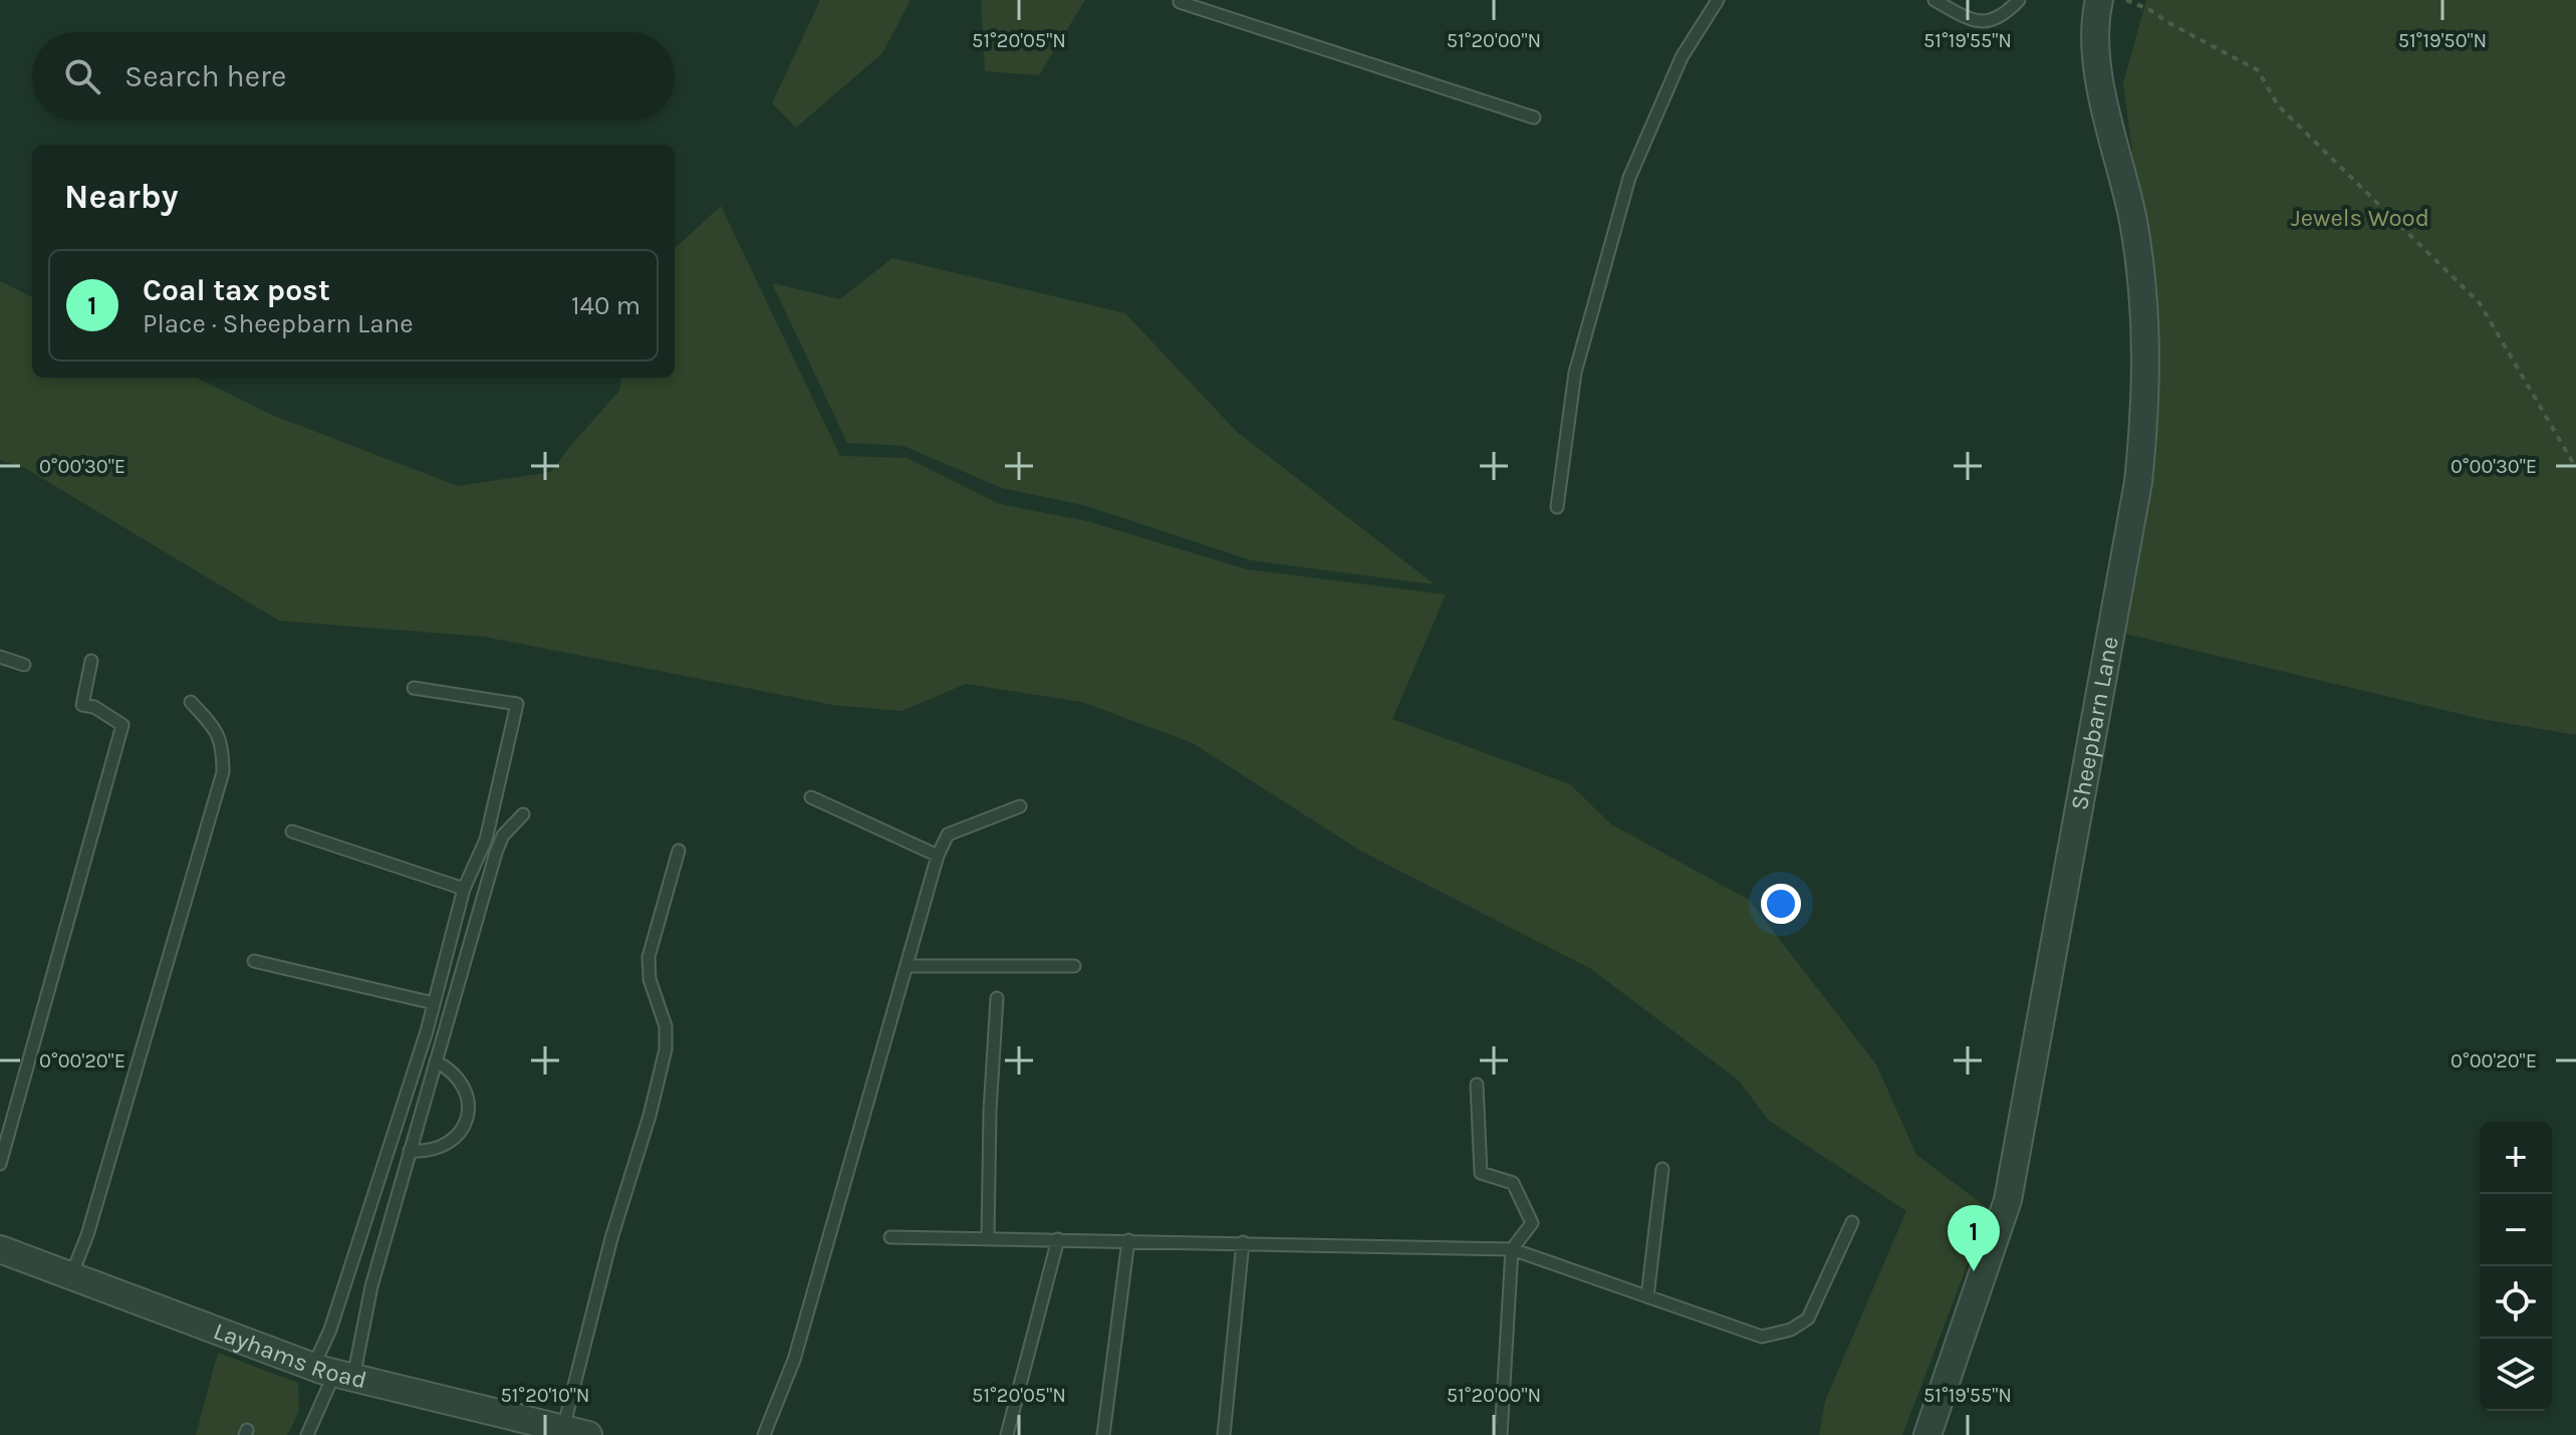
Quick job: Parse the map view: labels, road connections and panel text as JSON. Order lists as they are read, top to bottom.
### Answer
{
  "streets": {
    "street": ["Sheepbarn Lane", "Layhams Road"]
  },
  "parks": ["Jewels Wood"],
  "page": {
    "search": "Search here",
    "heading": "Nearby",
    "list": [
      {
        "mark": "1",
        "name": "Coal tax post",
        "note": "Place · Sheepbarn Lane",
        "value": "140 m"
      }
    ],
    "map_buttons": ["+", "−"],
    "pins": "1"
  },
  "coordinates": [
    "51°20'05\"N",
    "51°20'00\"N",
    "51°19'55\"N",
    "51°19'50\"N",
    "0°00'30\"E",
    "0°00'20\"E",
    "51°20'10\"N"
  ]
}
